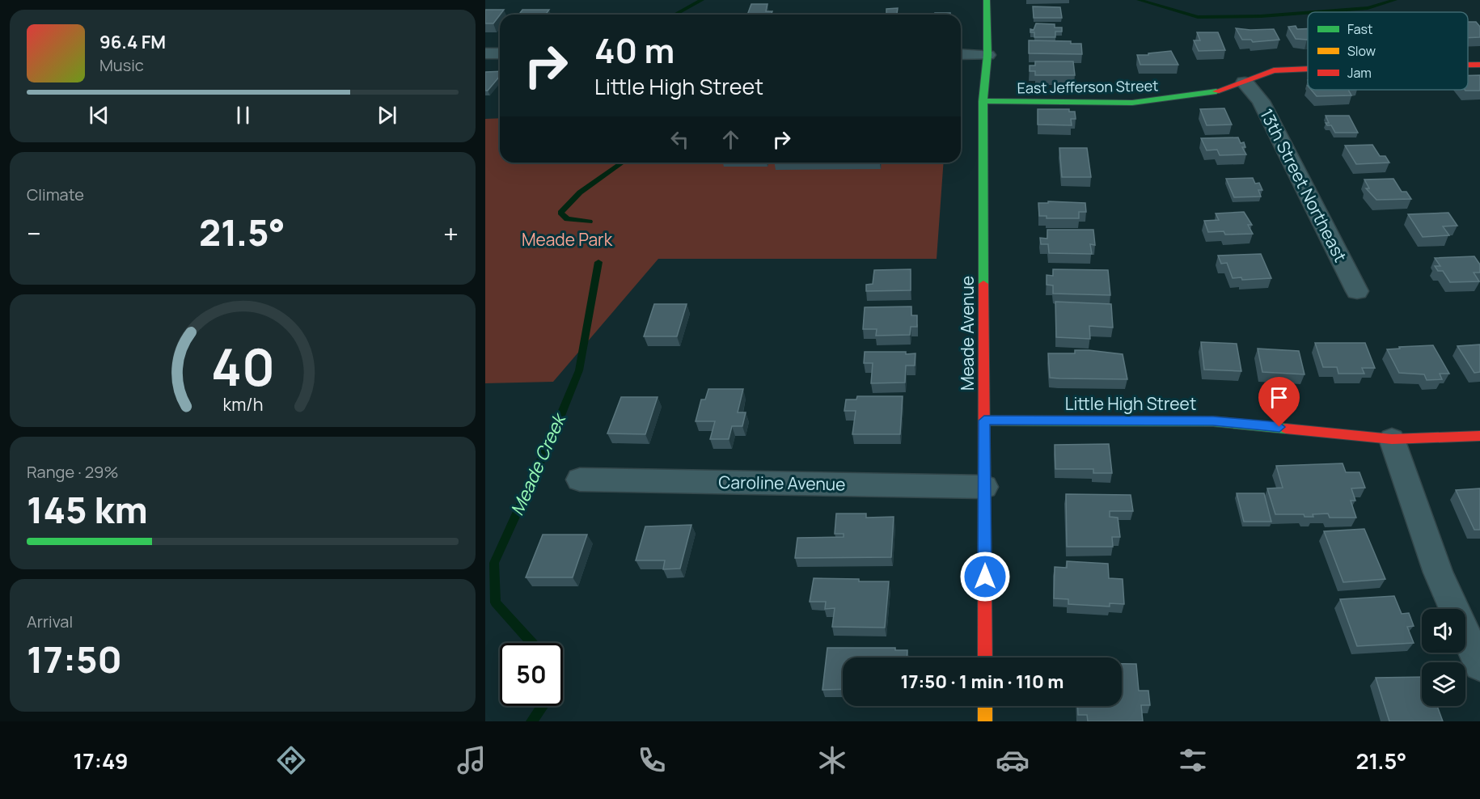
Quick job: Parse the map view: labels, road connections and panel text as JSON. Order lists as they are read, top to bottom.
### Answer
{
  "streets": {
    "street": [
      "East Jefferson Street",
      "13th Street Northeast",
      "Meade Avenue",
      "Little High Street",
      "Caroline Avenue"
    ]
  },
  "crossings": [
    ["East Jefferson Street", "13th Street Northeast"],
    ["East Jefferson Street", "Meade Avenue"],
    ["Meade Avenue", "Little High Street"],
    ["Meade Avenue", "Caroline Avenue"]
  ],
  "water": ["Meade Creek"],
  "parks": ["Meade Park"],
  "legend": ["Fast", "Slow", "Jam"],
  "page": {
    "turn": ["40 m", "Little High Street"],
    "song": ["96.4 FM", "Music"],
    "tile": [
      "Climate",
      ["Range · 29%", "145 km"],
      ["Arrival", "17:50"]
    ],
    "heat": ["−", "21.5°", "+"],
    "limit": "50",
    "trip": "17:50 · 1 min · 110 m",
    "tabs": ["17:49", "21.5°"],
    "gauge": ["40", "km/h"]
  }
}
